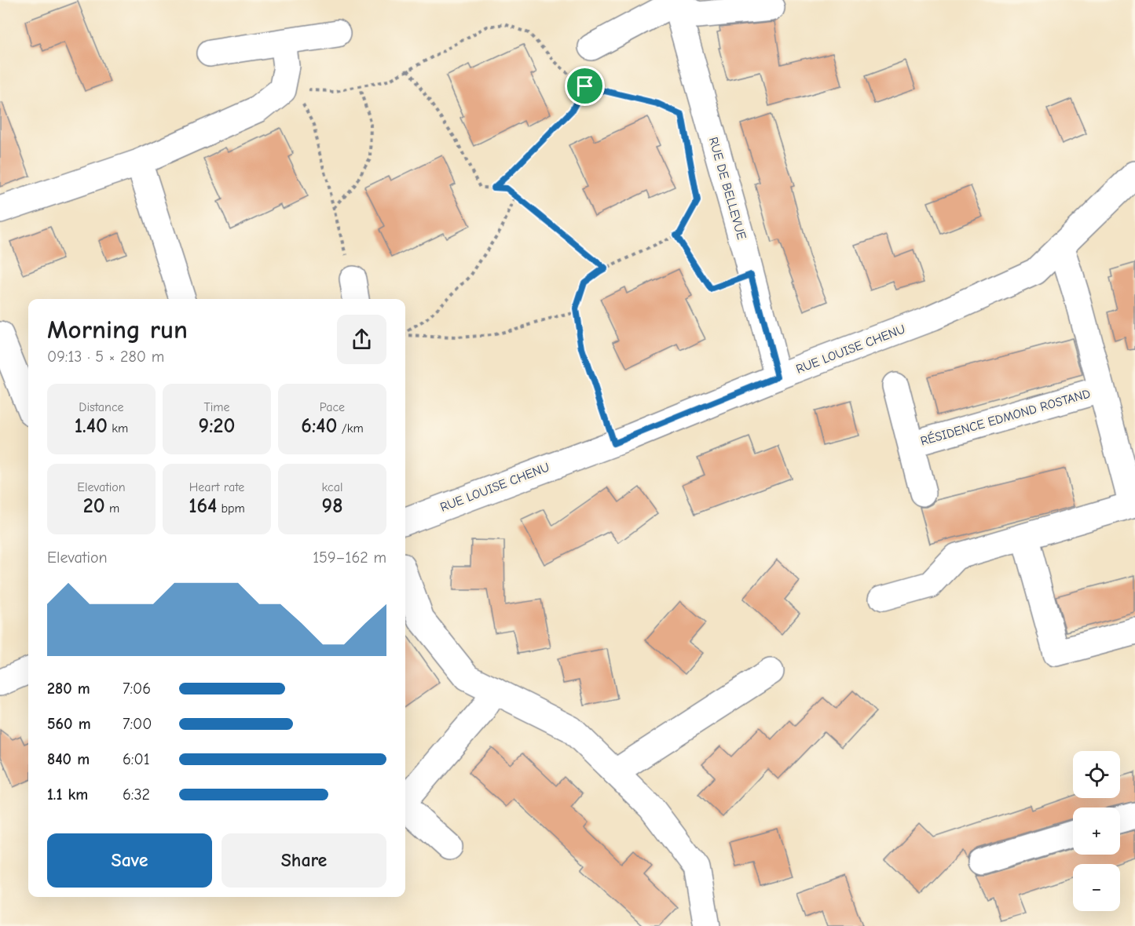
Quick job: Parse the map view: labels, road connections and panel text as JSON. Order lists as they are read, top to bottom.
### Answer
{
  "streets": {
    "street": ["RUE DE BELLEVUE", "RUE LOUISE CHENU", "RÉSIDENCE EDMOND ROSTAND"]
  },
  "crossings": [
    ["RUE DE BELLEVUE", "RUE LOUISE CHENU"],
    ["RUE LOUISE CHENU", "RÉSIDENCE EDMOND ROSTAND"]
  ],
  "page": {
    "heading": ["Morning run", "09:13 · 5 × 280 m"],
    "stats": [
      ["Distance", "1.40 km"],
      ["Time", "9:20"],
      ["Pace", "6:40 /km"],
      ["Elevation", "20 m"],
      ["Heart rate", "164 bpm"],
      ["kcal", "98"]
    ],
    "chart": ["Elevation", "159–162 m"],
    "list": [
      {
        "name": "280 m",
        "note": "7:06"
      },
      {
        "name": "560 m",
        "note": "7:00"
      },
      {
        "name": "840 m",
        "note": "6:01"
      },
      {
        "name": "1.1 km",
        "note": "6:32"
      }
    ],
    "map_buttons": ["+", "−"],
    "buttons": ["Save", "Share"]
  }
}
